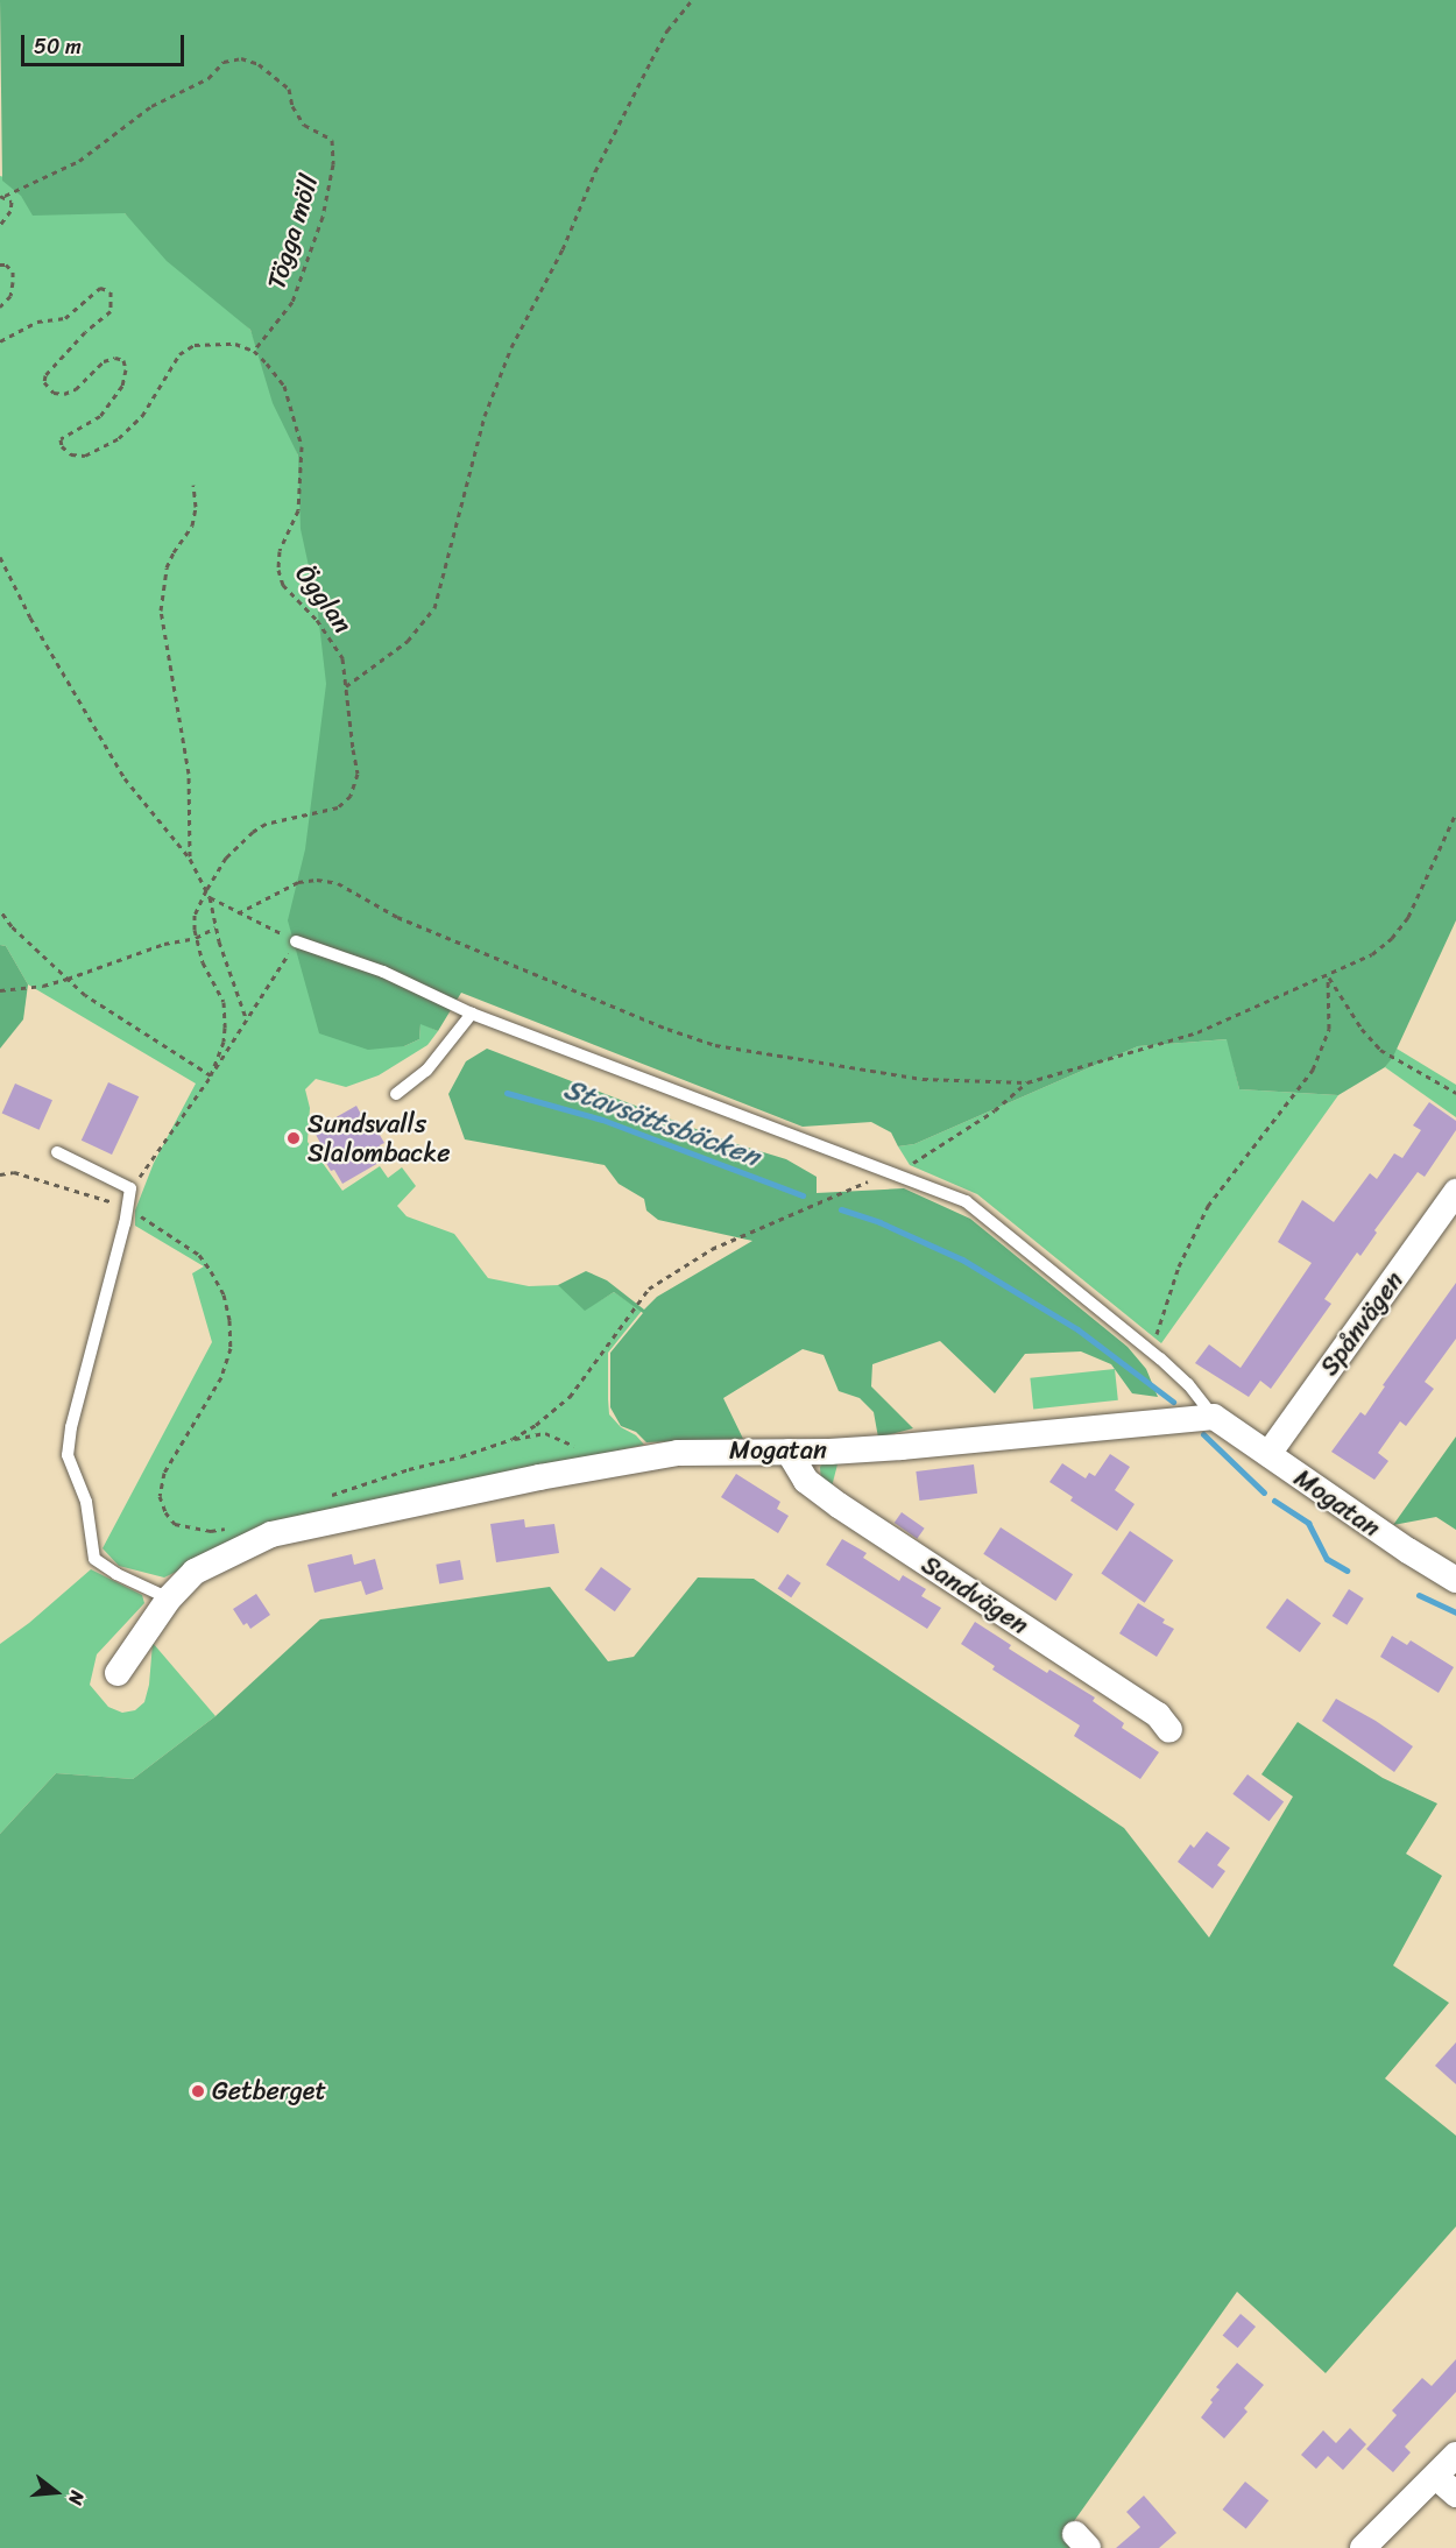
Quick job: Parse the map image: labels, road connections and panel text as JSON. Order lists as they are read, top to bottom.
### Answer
{
  "streets": {
    "street": ["Spånvägen", "Mogatan", "Sandvägen"],
    "path": ["Tögga möll", "Ögglan"]
  },
  "crossings": [
    ["Tögga möll", "Ögglan"],
    ["Spånvägen", "Mogatan"],
    ["Mogatan", "Sandvägen"]
  ],
  "water": ["Stavsättsbäcken"],
  "places": ["Sundsvalls Slalombacke", "Getberget"],
  "scale_bar": "50 m",
  "north": "right"
}
